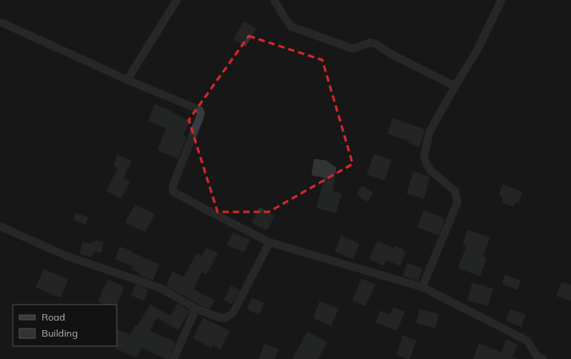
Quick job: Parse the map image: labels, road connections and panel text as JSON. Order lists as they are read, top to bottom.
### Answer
{
  "legend": ["Road", "Building"]
}
